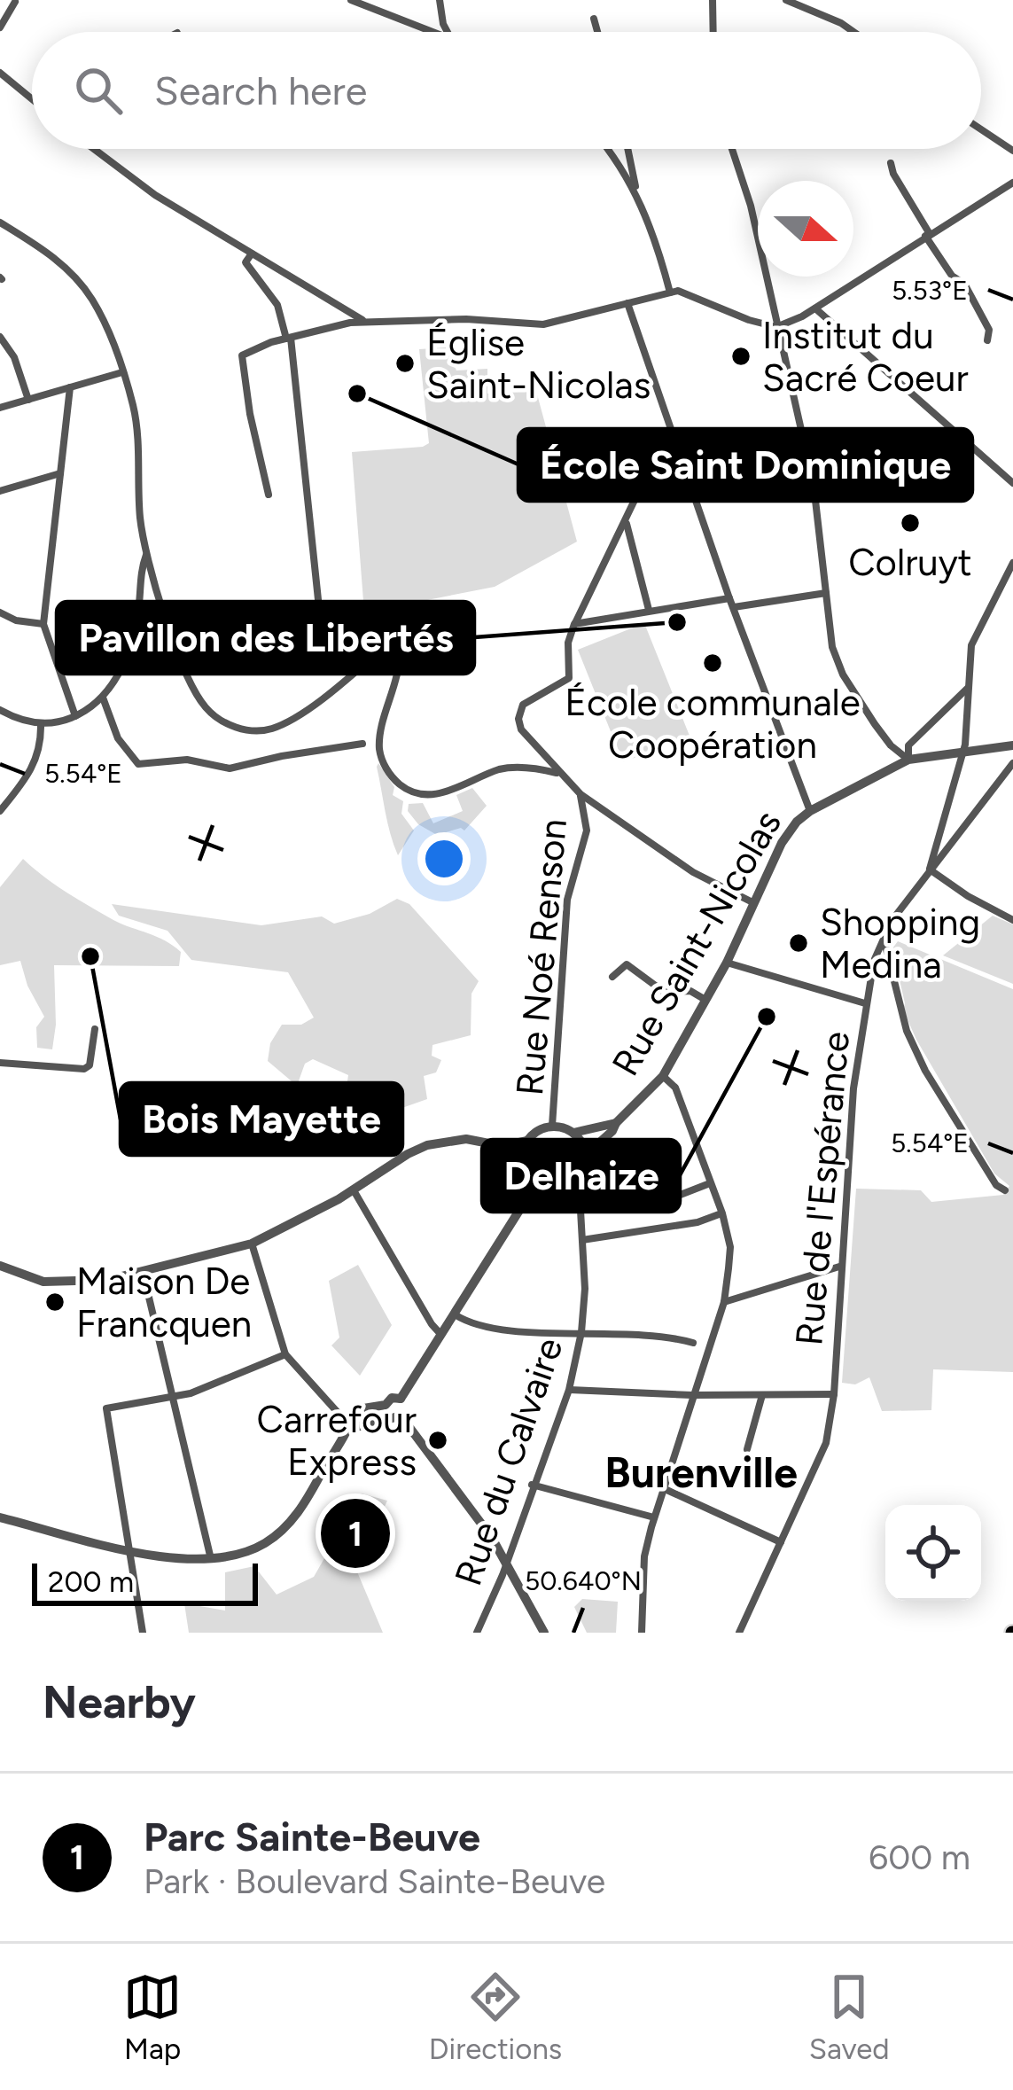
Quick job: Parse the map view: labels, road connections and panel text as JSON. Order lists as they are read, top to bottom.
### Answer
{
  "streets": {
    "street": [
      "Rue Saint-Nicolas",
      "Rue Noé Renson",
      "Rue de l'Espérance",
      "Rue du Calvaire"
    ]
  },
  "crossings": [
    ["Rue Saint-Nicolas", "Rue Noé Renson"],
    ["Rue Saint-Nicolas", "Rue de l'Espérance"],
    ["Rue Saint-Nicolas", "Rue du Calvaire"],
    ["Rue Noé Renson", "Rue du Calvaire"]
  ],
  "districts": ["Burenville"],
  "places": [
    "Institut du Sacré Coeur",
    "Église Saint-Nicolas",
    "École Saint Dominique",
    "Colruyt",
    "Pavillon des Libertés",
    "École communale Coopération",
    "Shopping Medina",
    "Bois Mayette",
    "Delhaize",
    "Maison De Francquen",
    "Carrefour Express"
  ],
  "scale_bar": "200 m",
  "north": "right",
  "page": {
    "search": "Search here",
    "pins": "1",
    "scale": "200 m",
    "heading": "Nearby",
    "list": [
      {
        "mark": "1",
        "name": "Parc Sainte-Beuve",
        "note": "Park · Boulevard Sainte-Beuve",
        "value": "600 m"
      }
    ],
    "nav": ["Map", "Directions", "Saved"]
  },
  "coordinates": ["5.53°E", "5.54°E", "50.640°N"]
}
